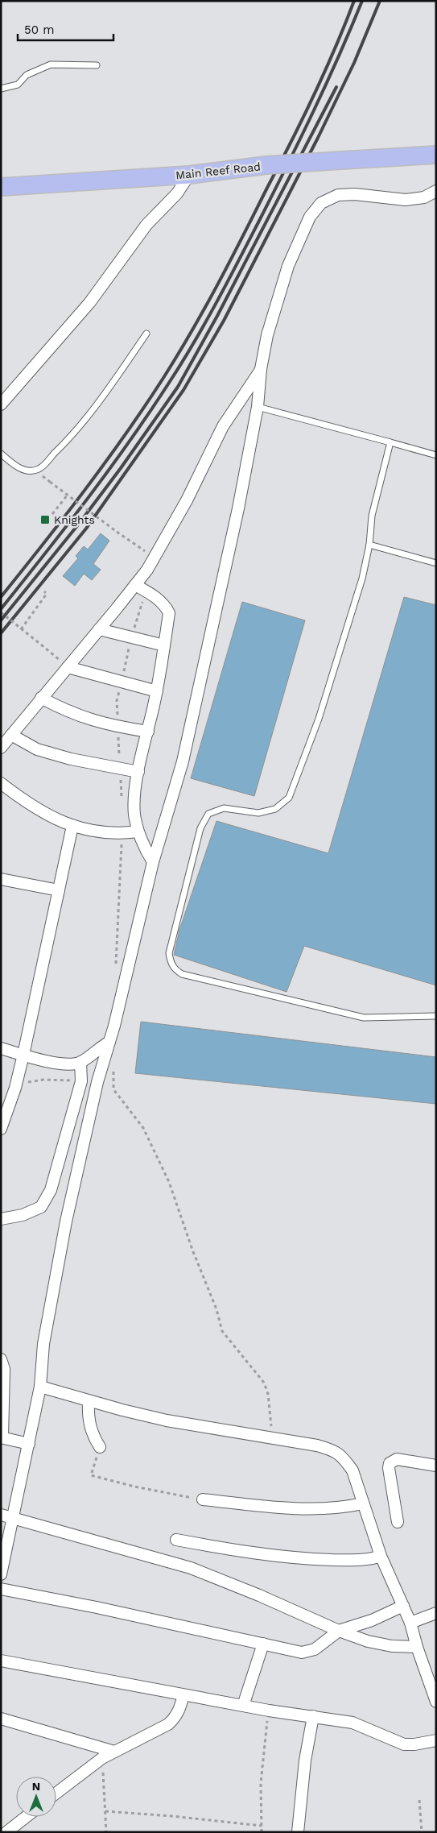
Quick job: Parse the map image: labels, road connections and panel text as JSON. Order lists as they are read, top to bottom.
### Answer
{
  "streets": {
    "main road": ["Main Reef Road"]
  },
  "places": {
    "transit": ["Knights"]
  },
  "scale_bar": "50 m",
  "north": "top"
}
